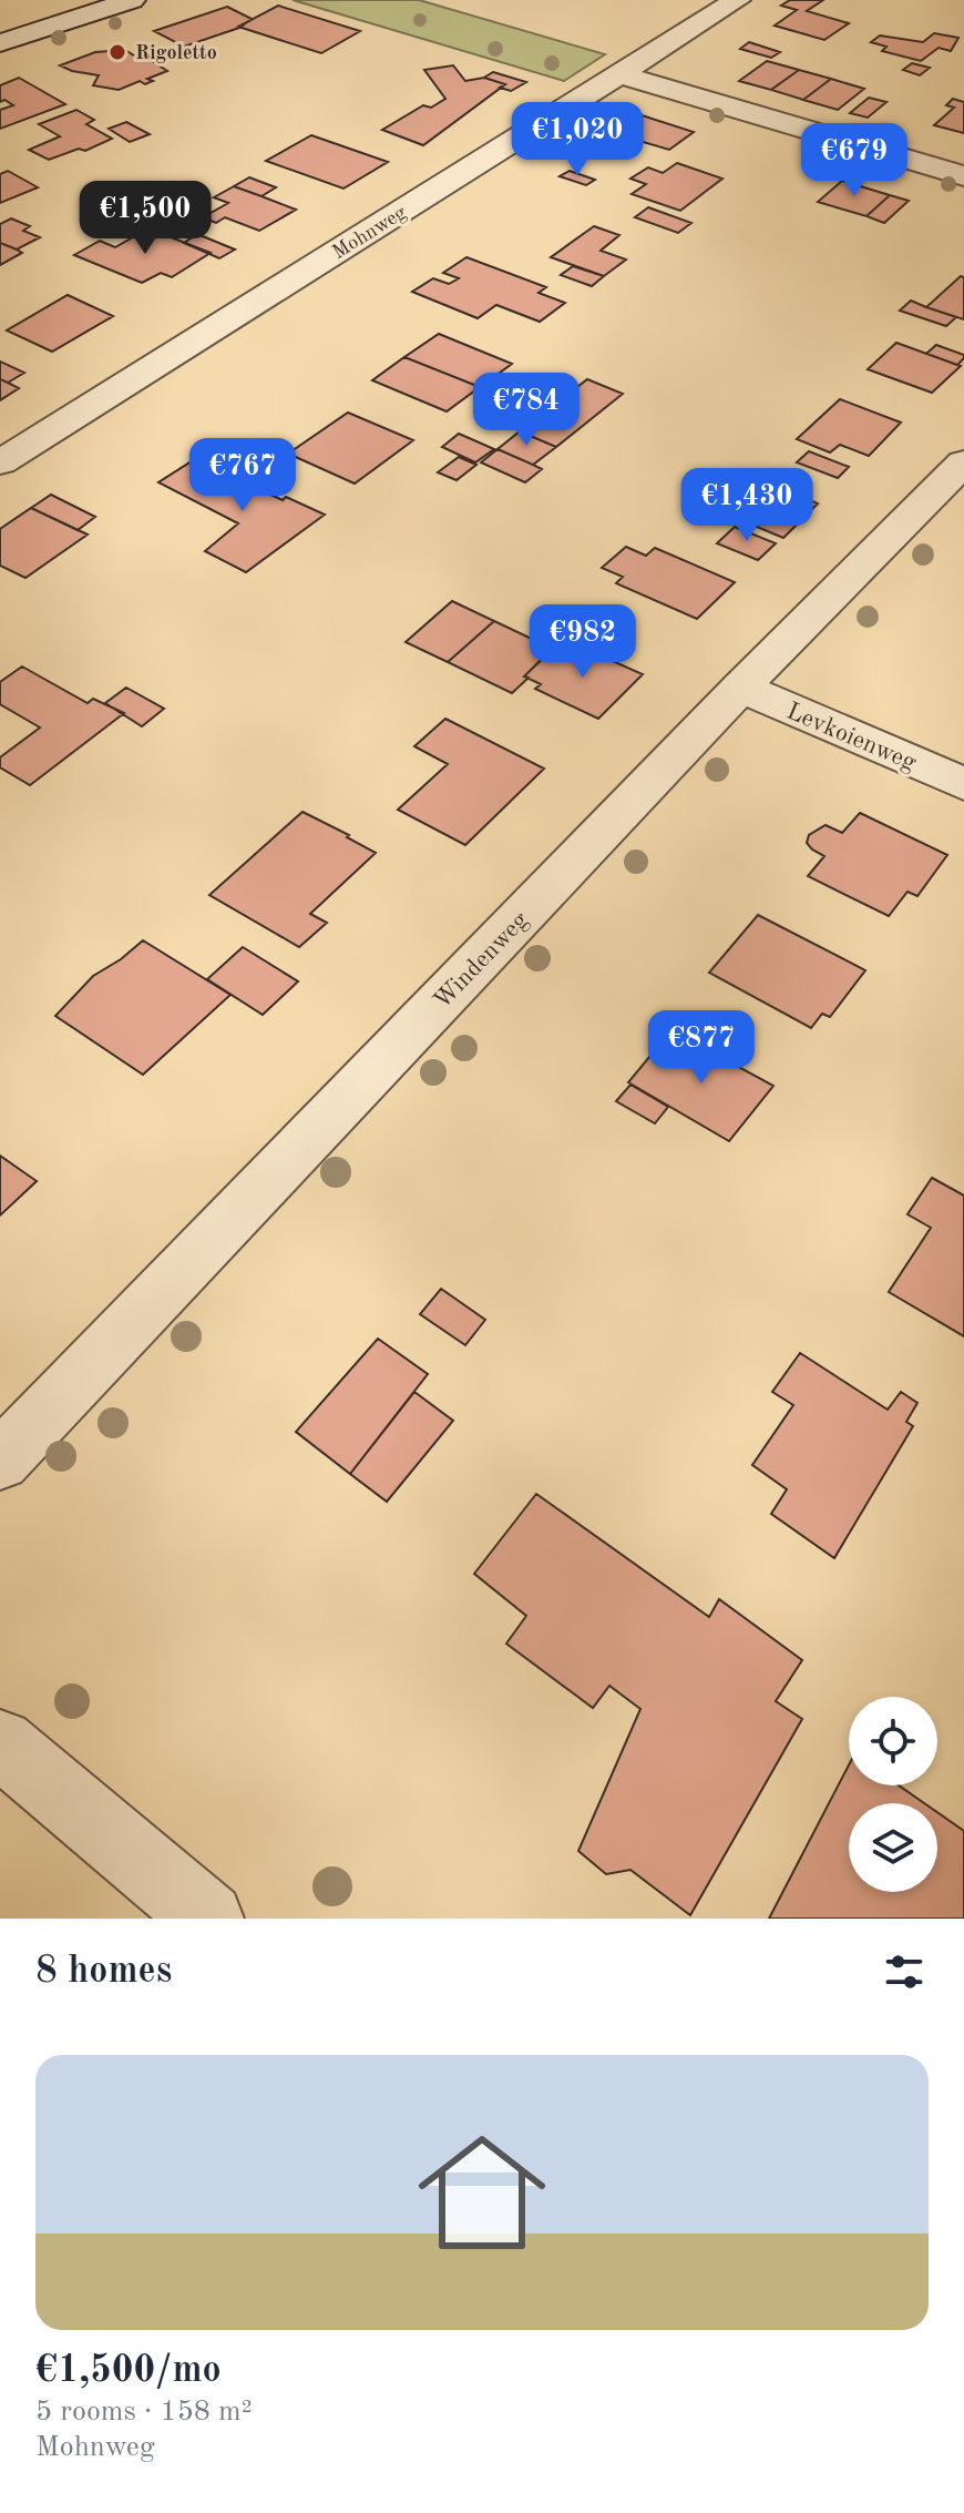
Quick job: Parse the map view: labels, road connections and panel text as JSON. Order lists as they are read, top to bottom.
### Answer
{
  "streets": {
    "street": ["Mohnweg", "Levkoienweg", "Windenweg"]
  },
  "crossings": [
    ["Levkoienweg", "Windenweg"]
  ],
  "places": ["Rigoletto"],
  "page": {
    "price": [
      "€1,020",
      "€679",
      "€1,500",
      "€784",
      "€767",
      "€1,430",
      "€982",
      "€877"
    ],
    "heading": "8 homes",
    "list": [
      {
        "name": "€1,500/mo",
        "note": "5 rooms · 158 m² · Mohnweg"
      }
    ]
  }
}
